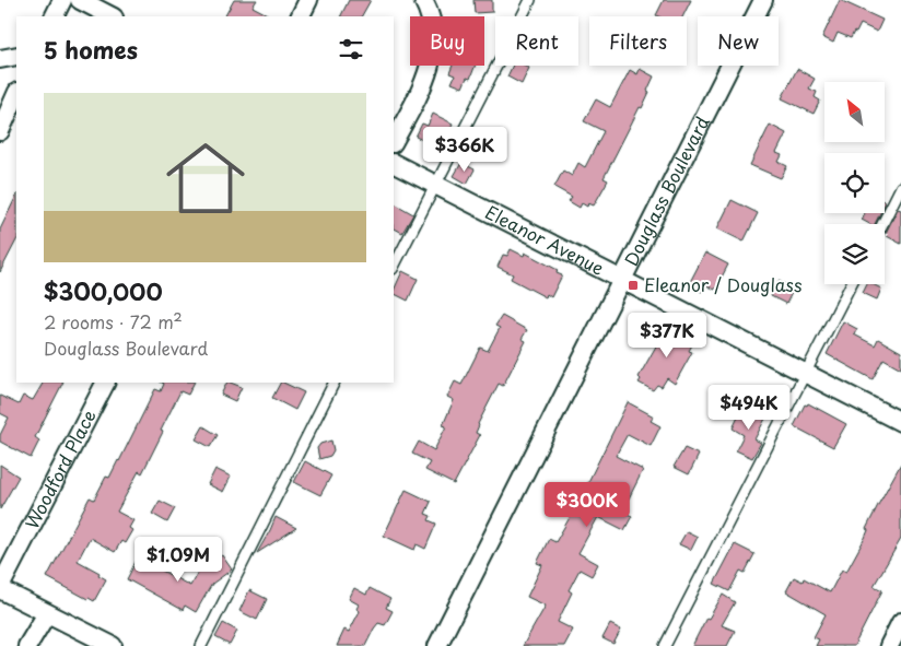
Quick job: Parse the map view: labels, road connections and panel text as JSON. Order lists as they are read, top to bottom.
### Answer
{
  "streets": {
    "street": ["Douglass Boulevard", "Eleanor Avenue", "Woodford Place"]
  },
  "crossings": [
    ["Douglass Boulevard", "Eleanor Avenue"]
  ],
  "places": {
    "transit": ["Eleanor / Douglass"]
  },
  "north": "top left",
  "page": {
    "chip": [
      "Buy",
      "Rent",
      "Filters",
      "New"
    ],
    "heading": "5 homes",
    "list": [
      {
        "name": "$300,000",
        "note": "2 rooms · 72 m² · Douglass Boulevard"
      }
    ],
    "price": [
      "$366K",
      "$377K",
      "$494K",
      "$300K",
      "$1.09M"
    ]
  }
}
